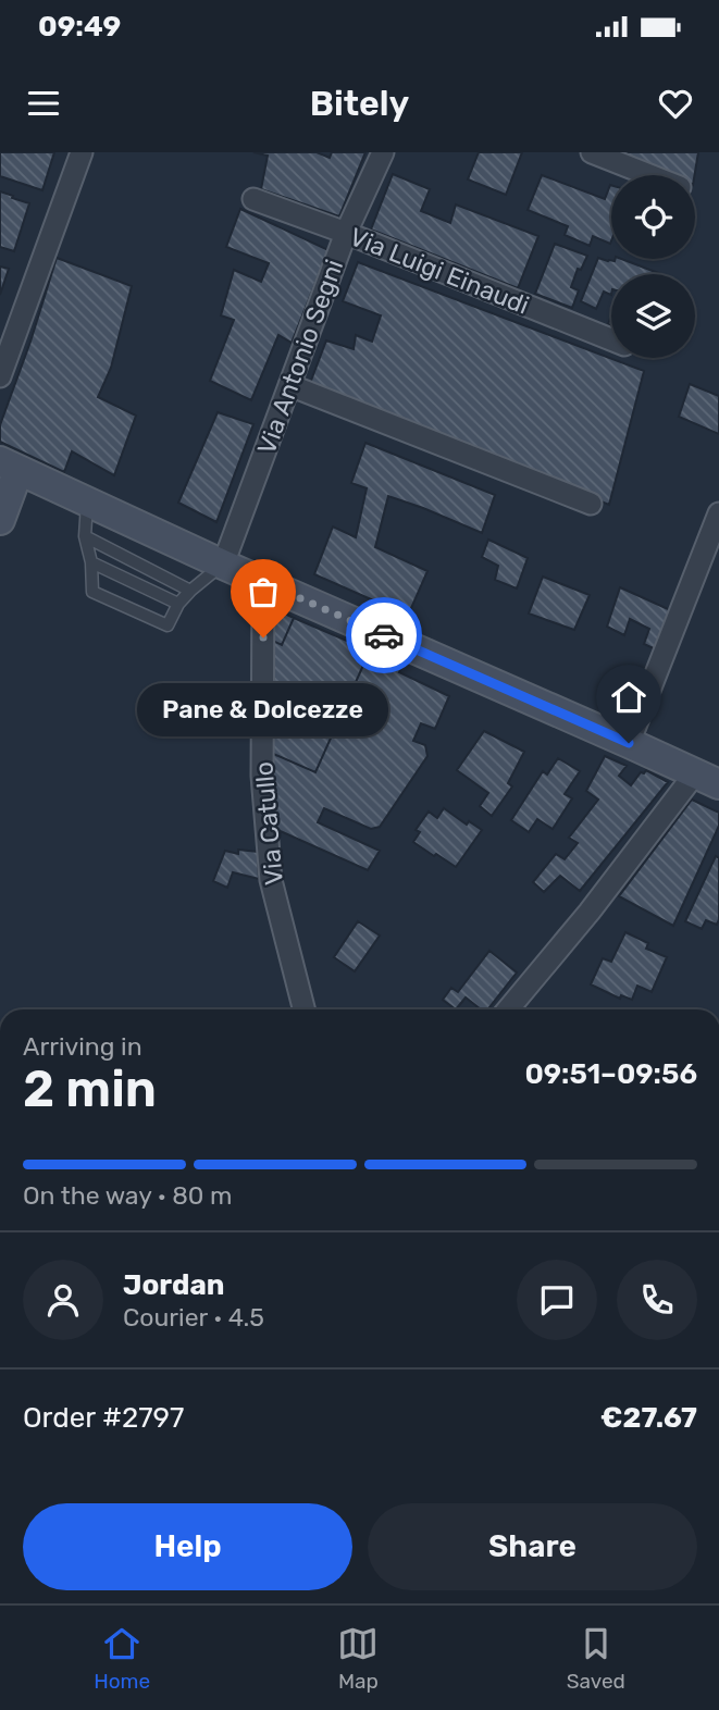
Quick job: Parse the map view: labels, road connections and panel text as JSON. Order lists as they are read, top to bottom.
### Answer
{
  "streets": {
    "street": ["Via Luigi Einaudi", "Via Antonio Segni", "Via Catullo"]
  },
  "crossings": [
    ["Via Luigi Einaudi", "Via Antonio Segni"]
  ],
  "places": ["Pane & Dolcezze"],
  "page": {
    "status": "09:49",
    "header": "Bitely",
    "bubble": "Pane & Dolcezze",
    "heading": ["2 min", "Arriving in", "09:51–09:56"],
    "panel": [
      "Jordan",
      "Courier · 4.5",
      "Order #2797",
      "€27.67"
    ],
    "bar": "On the way · 80 m",
    "buttons": ["Help", "Share"],
    "tabs": ["Home", "Map", "Saved"]
  }
}
